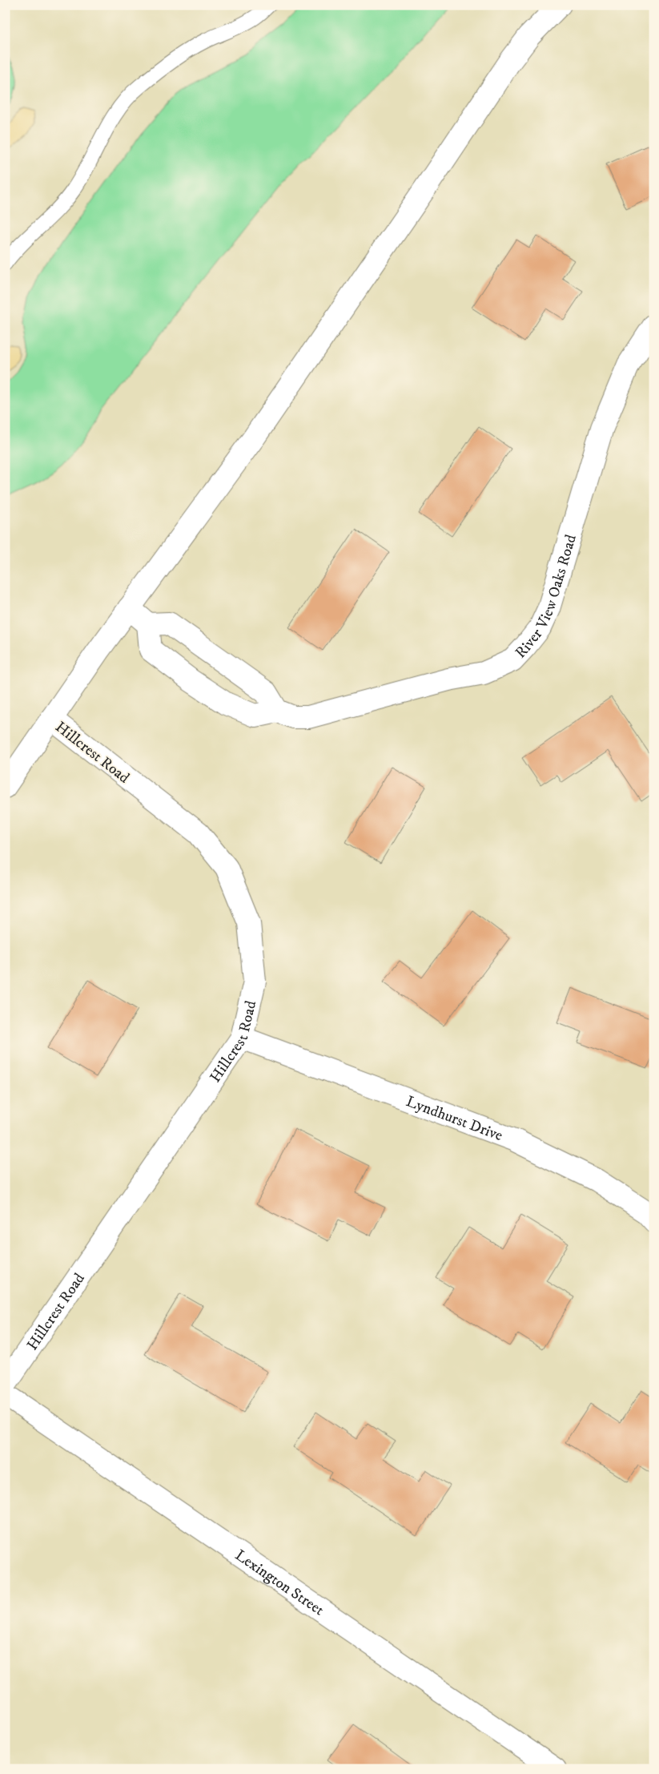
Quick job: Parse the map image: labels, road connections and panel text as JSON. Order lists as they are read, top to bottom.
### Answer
{
  "streets": {
    "street": [
      "River View Oaks Road",
      "Hillcrest Road",
      "Lyndhurst Drive",
      "Lexington Street"
    ]
  },
  "crossings": [
    ["Hillcrest Road", "Lyndhurst Drive"]
  ]
}
